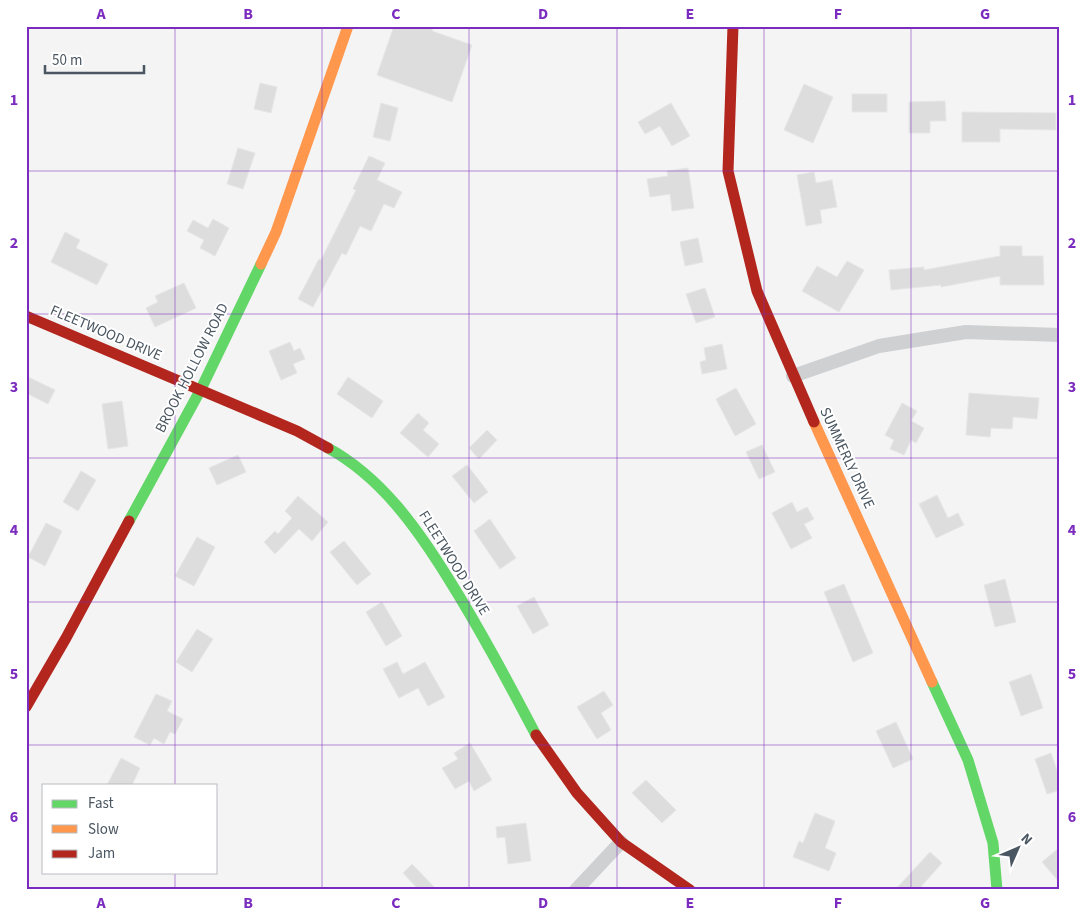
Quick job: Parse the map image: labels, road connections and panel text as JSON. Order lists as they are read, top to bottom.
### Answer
{
  "streets": {
    "street": ["FLEETWOOD DRIVE", "BROOK HOLLOW ROAD", "SUMMERLY DRIVE"]
  },
  "crossings": [
    ["FLEETWOOD DRIVE", "BROOK HOLLOW ROAD"]
  ],
  "legend": ["Fast", "Slow", "Jam"],
  "scale_bar": "50 m",
  "north": "top right",
  "grid": {
    "columns": [
      "A",
      "B",
      "C",
      "D",
      "E",
      "F",
      "G"
    ],
    "rows": [
      "1",
      "2",
      "3",
      "4",
      "5",
      "6"
    ]
  }
}
